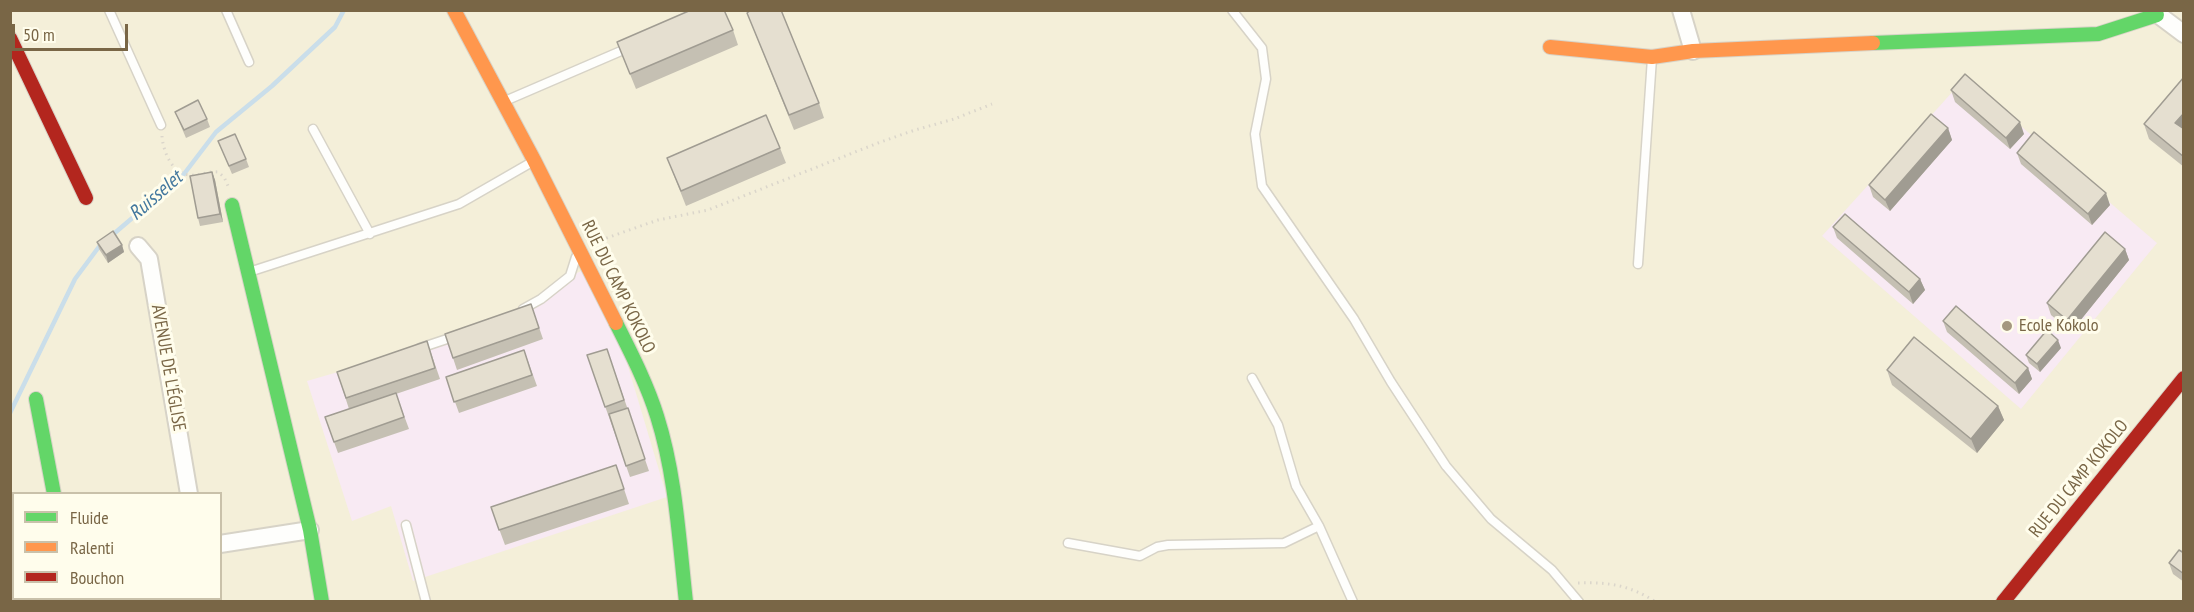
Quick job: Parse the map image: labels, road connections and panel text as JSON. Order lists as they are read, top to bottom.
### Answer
{
  "streets": {
    "street": ["RUE DU CAMP KOKOLO", "AVENUE DE L'ÉGLISE"]
  },
  "water": ["Ruisselet"],
  "places": ["Ecole Kokolo"],
  "legend": ["Fluide", "Ralenti", "Bouchon"],
  "scale_bar": "50 m"
}
